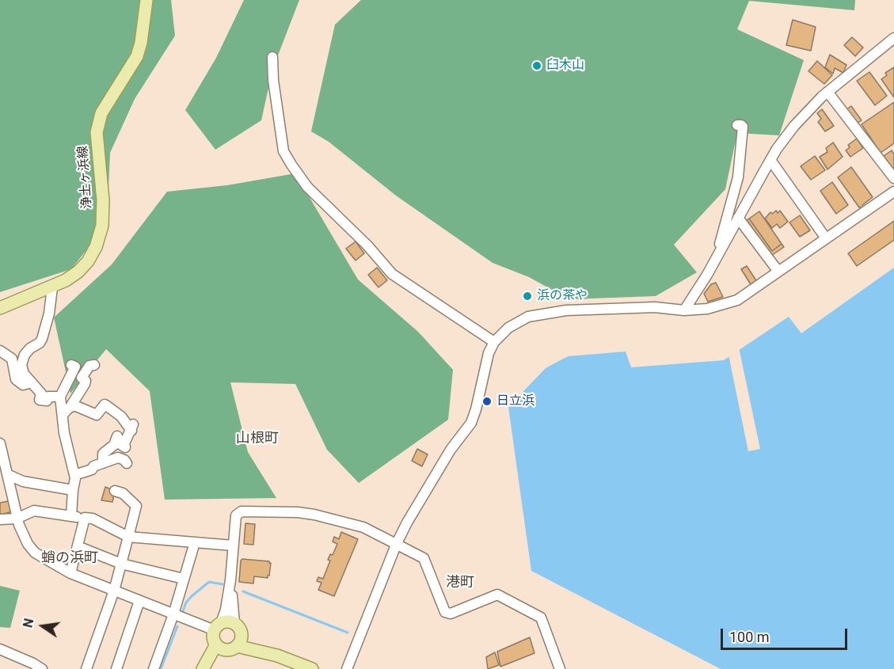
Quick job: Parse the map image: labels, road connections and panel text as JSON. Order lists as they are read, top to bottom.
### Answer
{
  "streets": {
    "main road": ["浄土ヶ浜線"]
  },
  "districts": ["山根町", "蛸の浜町", "港町"],
  "places": ["臼木山", "浜の茶や", "日立浜"],
  "scale_bar": "100 m",
  "north": "left"
}
